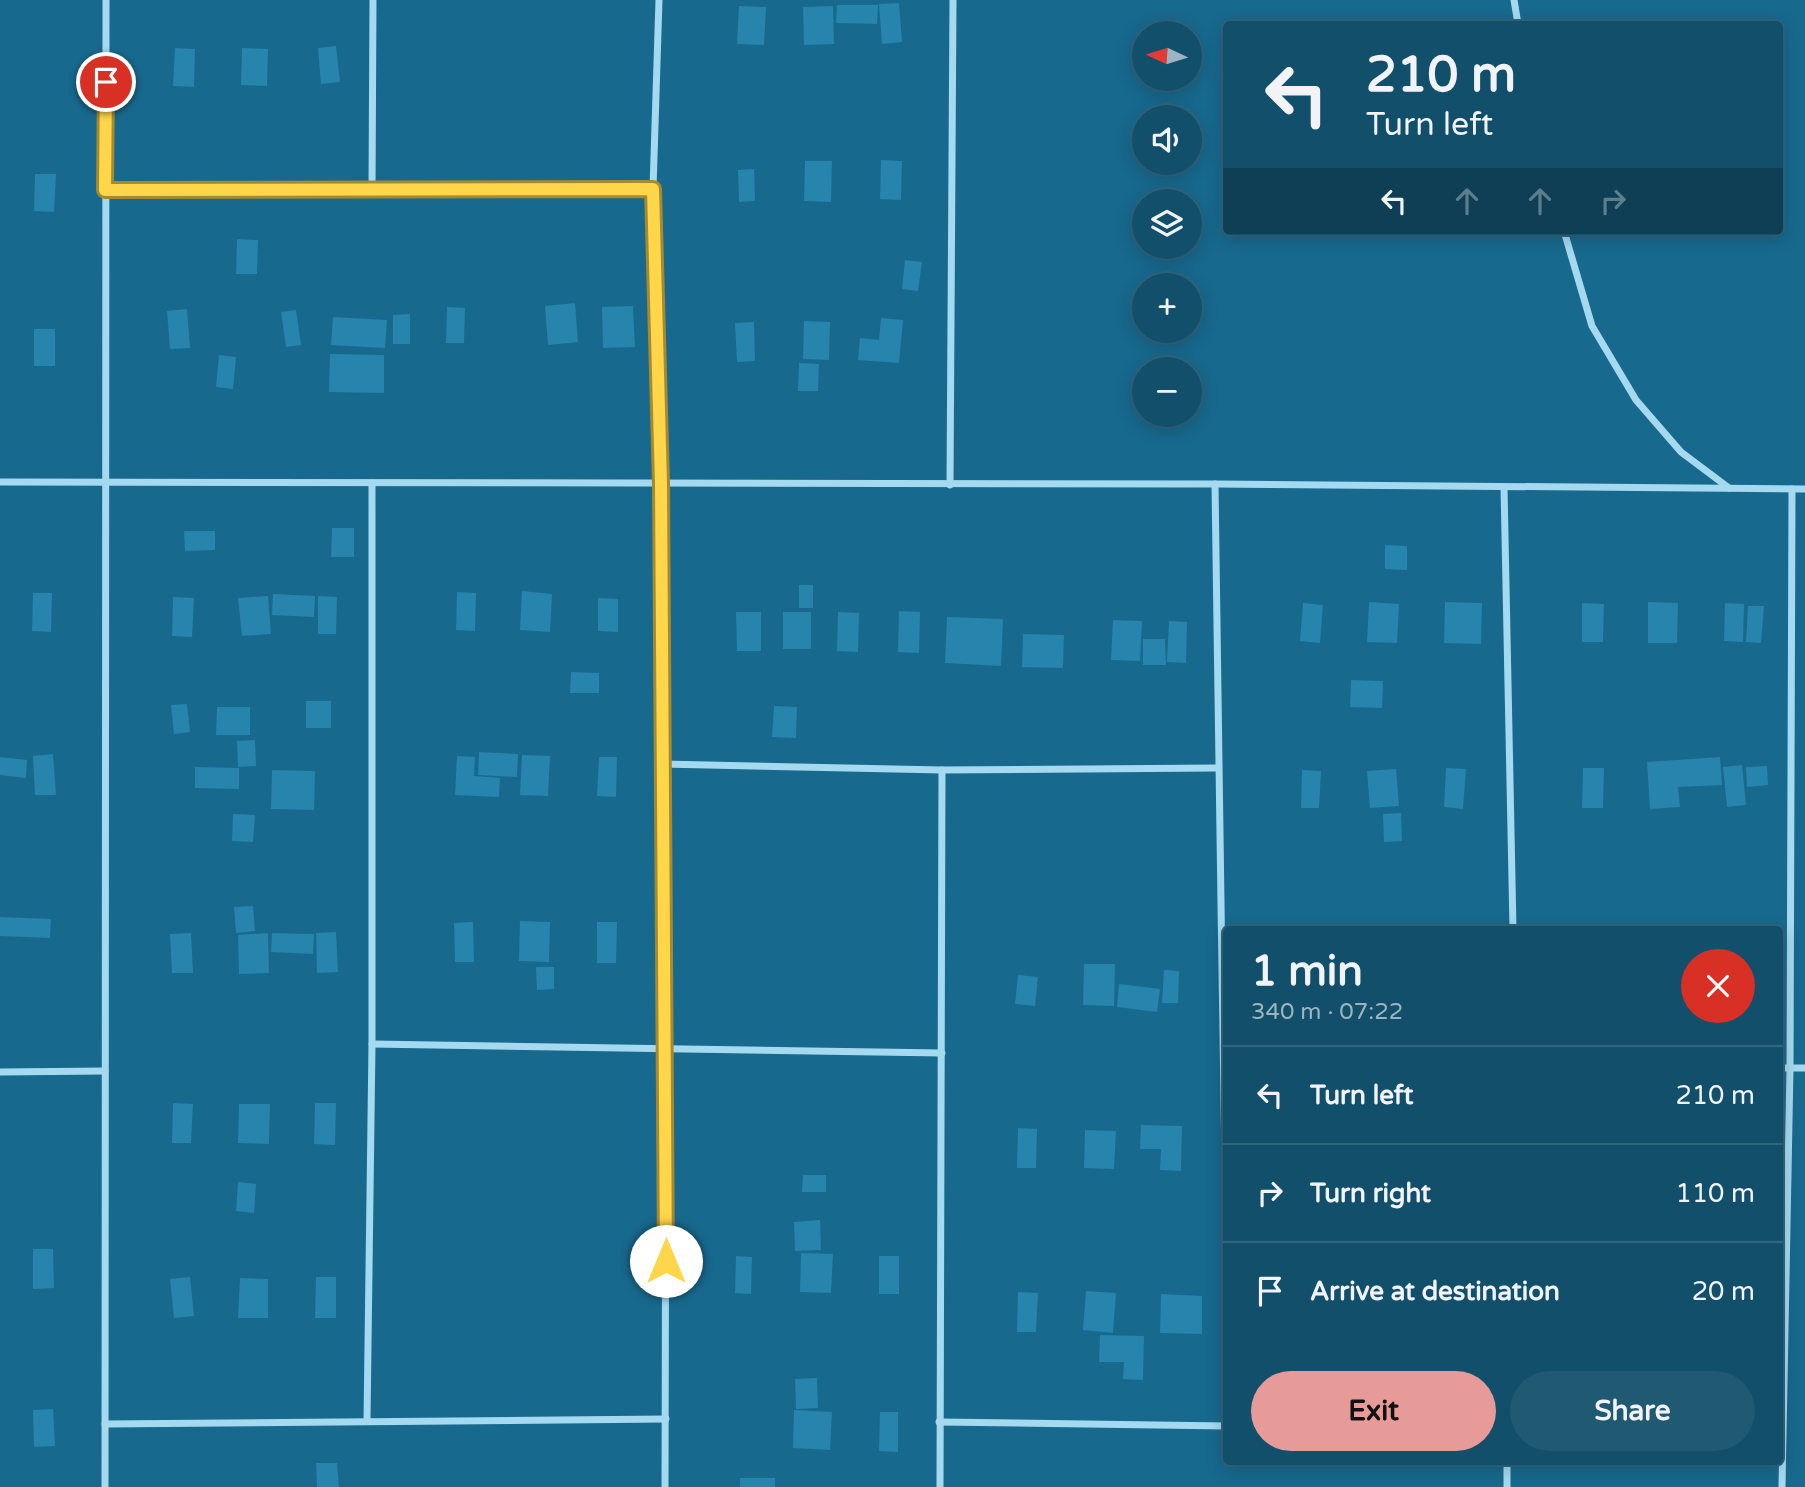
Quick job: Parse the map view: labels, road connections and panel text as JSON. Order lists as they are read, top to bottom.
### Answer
{
  "north": "left",
  "page": {
    "map_buttons": ["+", "−"],
    "turn": ["210 m", "Turn left"],
    "heading": ["1 min", "340 m · 07:22"],
    "list": [
      {
        "name": "Turn left",
        "value": "210 m"
      },
      {
        "name": "Turn right",
        "value": "110 m"
      },
      {
        "name": "Arrive at destination",
        "value": "20 m"
      }
    ],
    "buttons": ["Exit", "Share"]
  }
}
